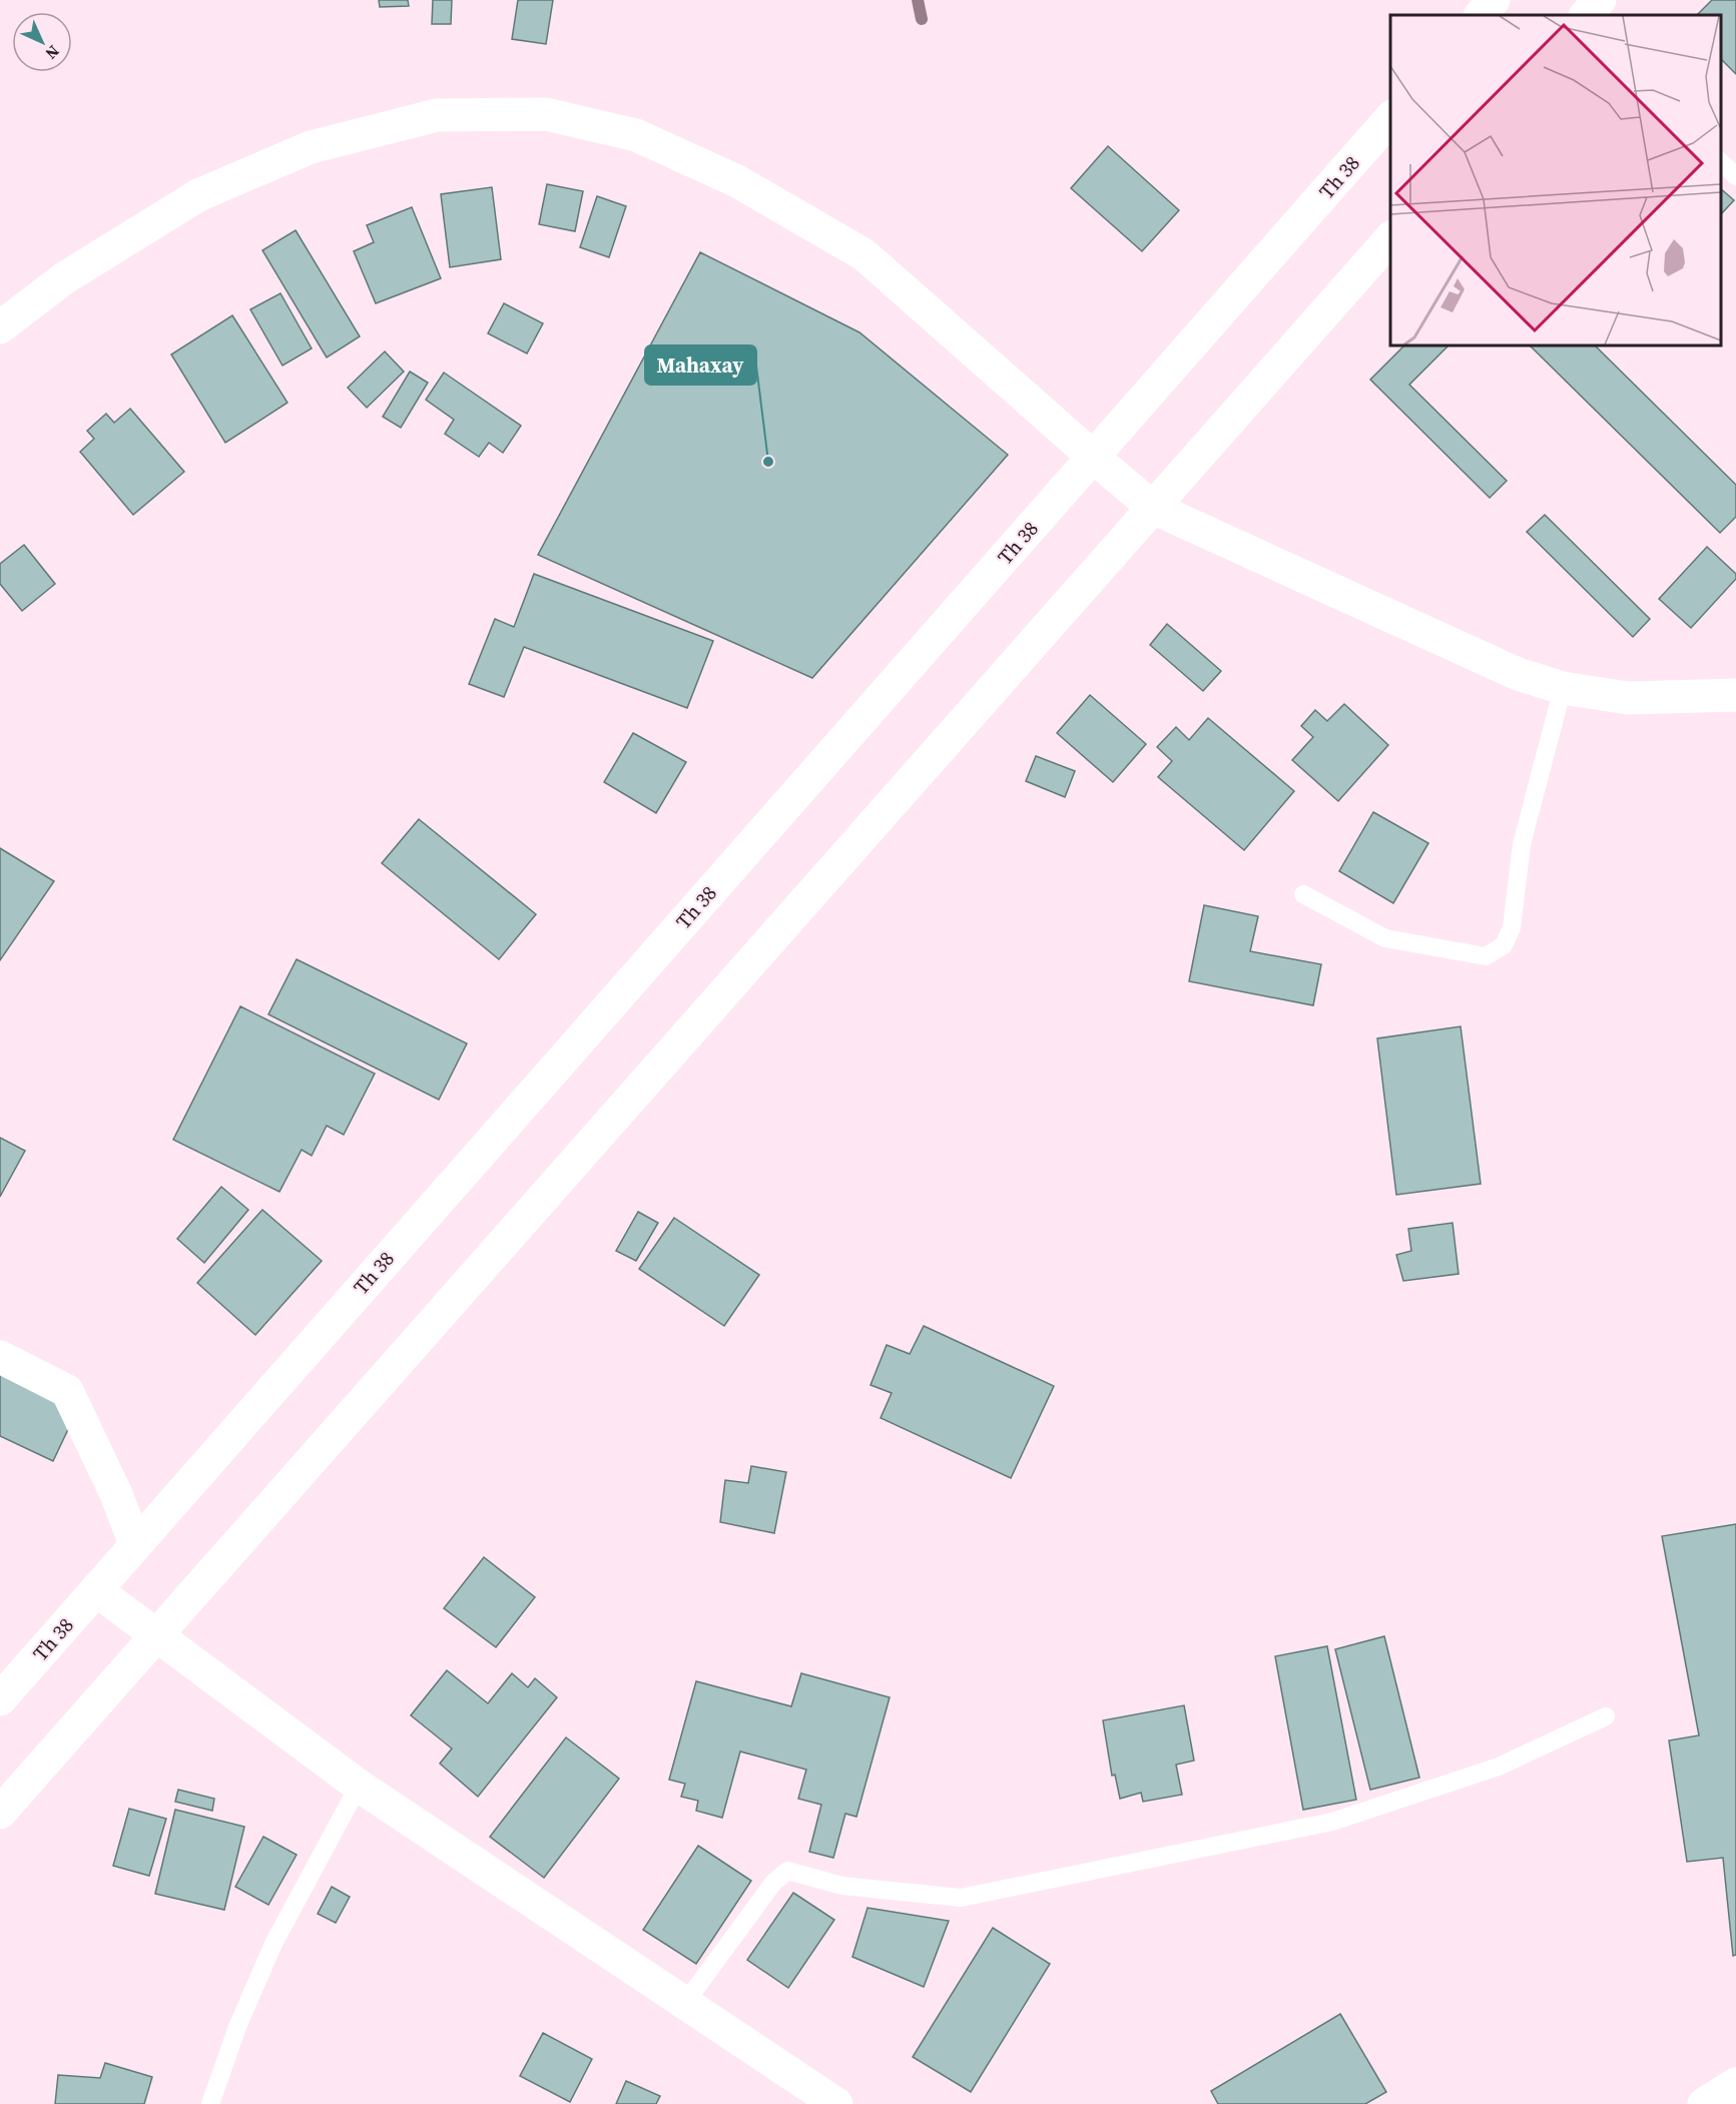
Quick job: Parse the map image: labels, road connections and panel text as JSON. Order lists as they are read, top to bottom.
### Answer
{
  "streets": {
    "street": ["Th 38"]
  },
  "places": ["Mahaxay"],
  "north": "bottom right"
}
